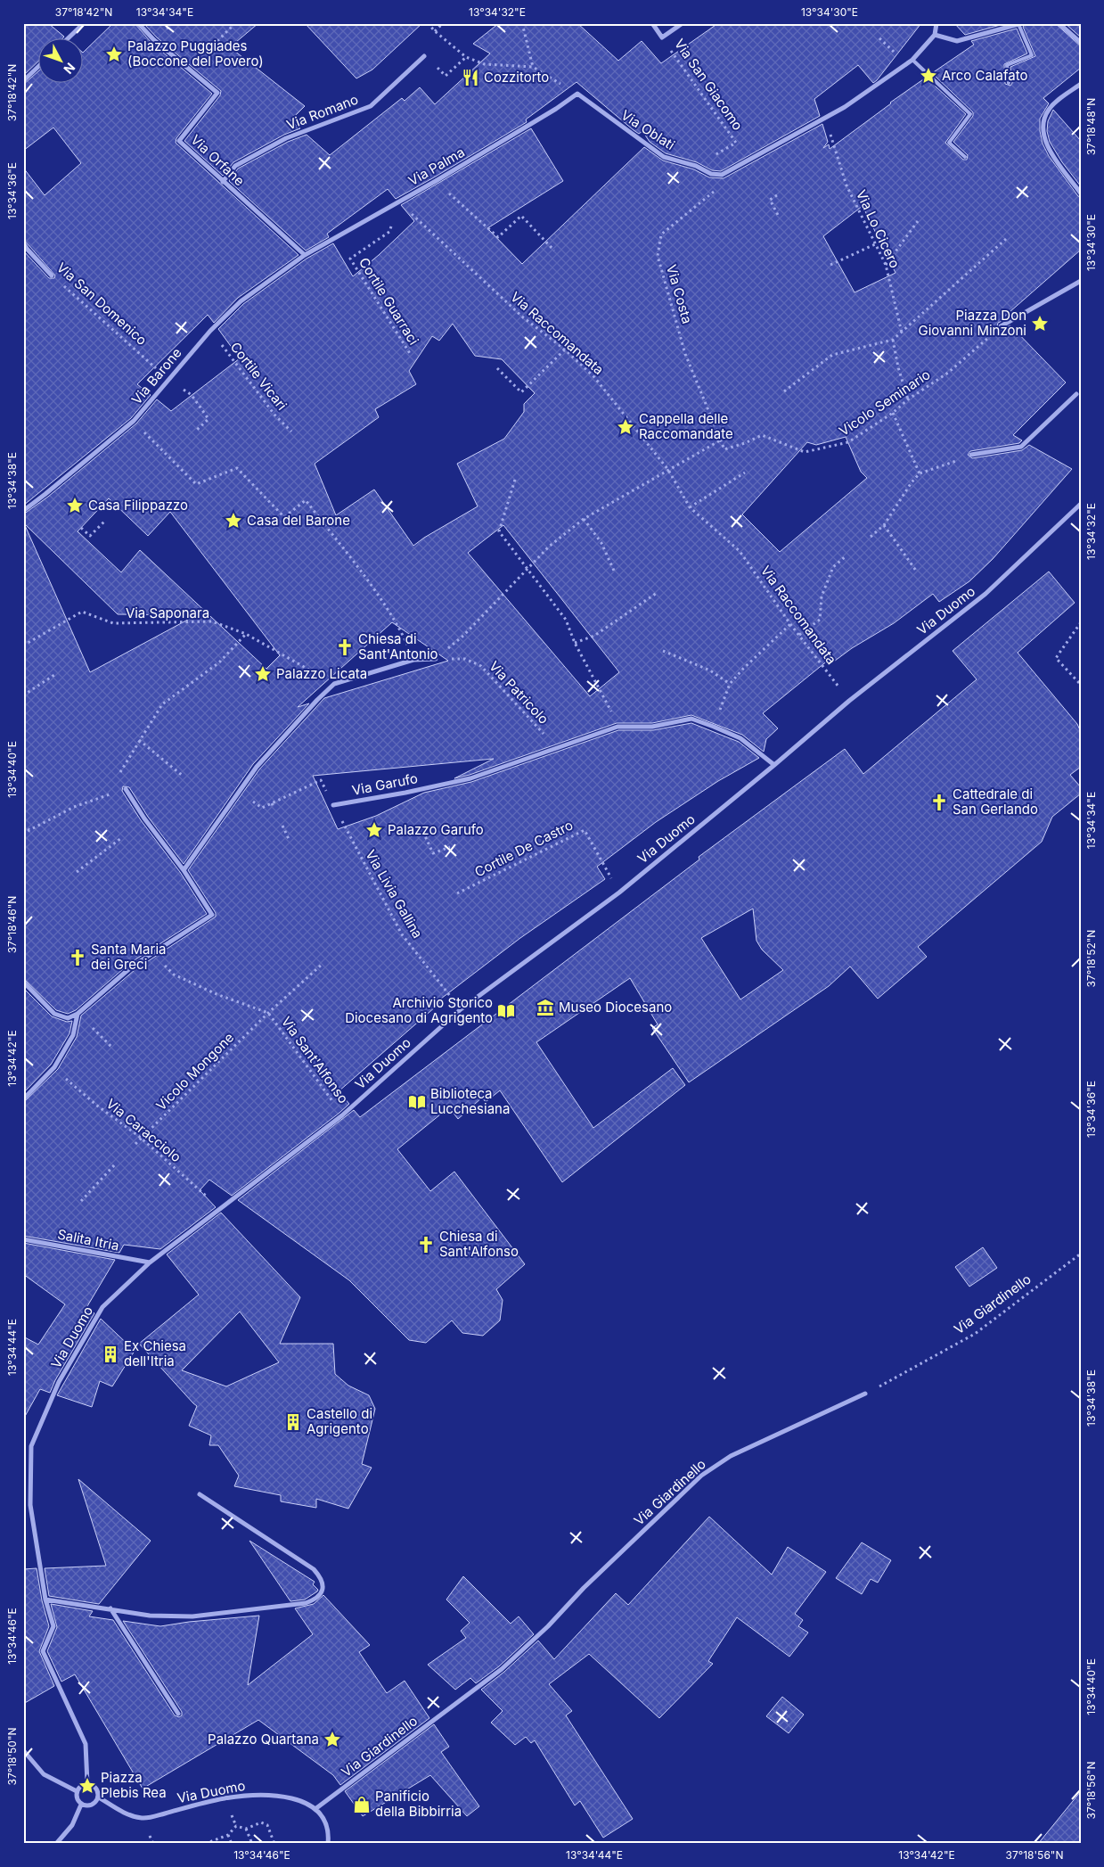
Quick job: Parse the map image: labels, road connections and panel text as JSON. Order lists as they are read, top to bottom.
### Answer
{
  "streets": {
    "street": [
      "Via San Giacomo",
      "Via Romano",
      "Via Oblati",
      "Via Orfane",
      "Via Palma",
      "Via San Domenico",
      "Via Barone",
      "Via Duomo",
      "Via Garufo",
      "Salita Itria",
      "Via Giardinello"
    ],
    "path": [
      "Via Lo Cicero",
      "Via Costa",
      "Cortile Guarraci",
      "Via Raccomandata",
      "Cortile Vicari",
      "Vicolo Seminario",
      "Via Saponara",
      "Via Patricolo",
      "Cortile De Castro",
      "Via Livia Gallina",
      "Via Sant'Alfonso",
      "Vicolo Mongone",
      "Via Caracciolo"
    ]
  },
  "crossings": [
    ["Via San Giacomo", "Via Oblati"],
    ["Via Romano", "Via Orfane"],
    ["Via Oblati", "Via Palma"],
    ["Via Oblati", "Via Costa"],
    ["Via Orfane", "Via Palma"],
    ["Via Orfane", "Via Barone"],
    ["Via Palma", "Via Barone"],
    ["Via Costa", "Vicolo Seminario"],
    ["Via San Domenico", "Via Barone"],
    ["Via Raccomandata", "Via Duomo"],
    ["Via Barone", "Cortile Vicari"],
    ["Via Duomo", "Cortile De Castro"],
    ["Via Duomo", "Via Livia Gallina"],
    ["Via Duomo", "Via Sant'Alfonso"],
    ["Via Duomo", "Via Caracciolo"],
    ["Via Duomo", "Salita Itria"],
    ["Via Duomo", "Via Giardinello"],
    ["Via Patricolo", "Via Garufo"],
    ["Via Garufo", "Via Livia Gallina"],
    ["Via Sant'Alfonso", "Vicolo Mongone"],
    ["Vicolo Mongone", "Via Caracciolo"]
  ],
  "places": {
    "place": [
      "Palazzo Puggiades (Boccone del Povero)",
      "Arco Calafato",
      "Piazza Don Giovanni Minzoni",
      "Cappella delle Raccomandate",
      "Casa Filippazzo",
      "Casa del Barone",
      "Palazzo Licata",
      "Palazzo Garufo",
      "Palazzo Quartana",
      "Piazza Plebis Rea"
    ],
    "restaurant": ["Cozzitorto"],
    "church": [
      "Chiesa di Sant'Antonio",
      "Cattedrale di San Gerlando",
      "Santa Maria dei Greci",
      "Chiesa di Sant'Alfonso"
    ],
    "museum": ["Museo Diocesano"],
    "library": ["Archivio Storico Diocesano di Agrigento", "Biblioteca Lucchesiana"],
    "building": ["Ex Chiesa dell'Itria", "Castello di Agrigento"],
    "shop": ["Panificio della Bibbirria"]
  },
  "north": "bottom right",
  "coordinates": [
    "37°18'42\"N",
    "13°34'34\"E",
    "13°34'32\"E",
    "13°34'30\"E",
    "37°18'48\"N",
    "13°34'36\"E",
    "13°34'38\"E",
    "13°34'40\"E",
    "37°18'46\"N",
    "37°18'52\"N",
    "13°34'42\"E",
    "13°34'44\"E",
    "13°34'46\"E",
    "37°18'50\"N",
    "37°18'56\"N"
  ]
}
